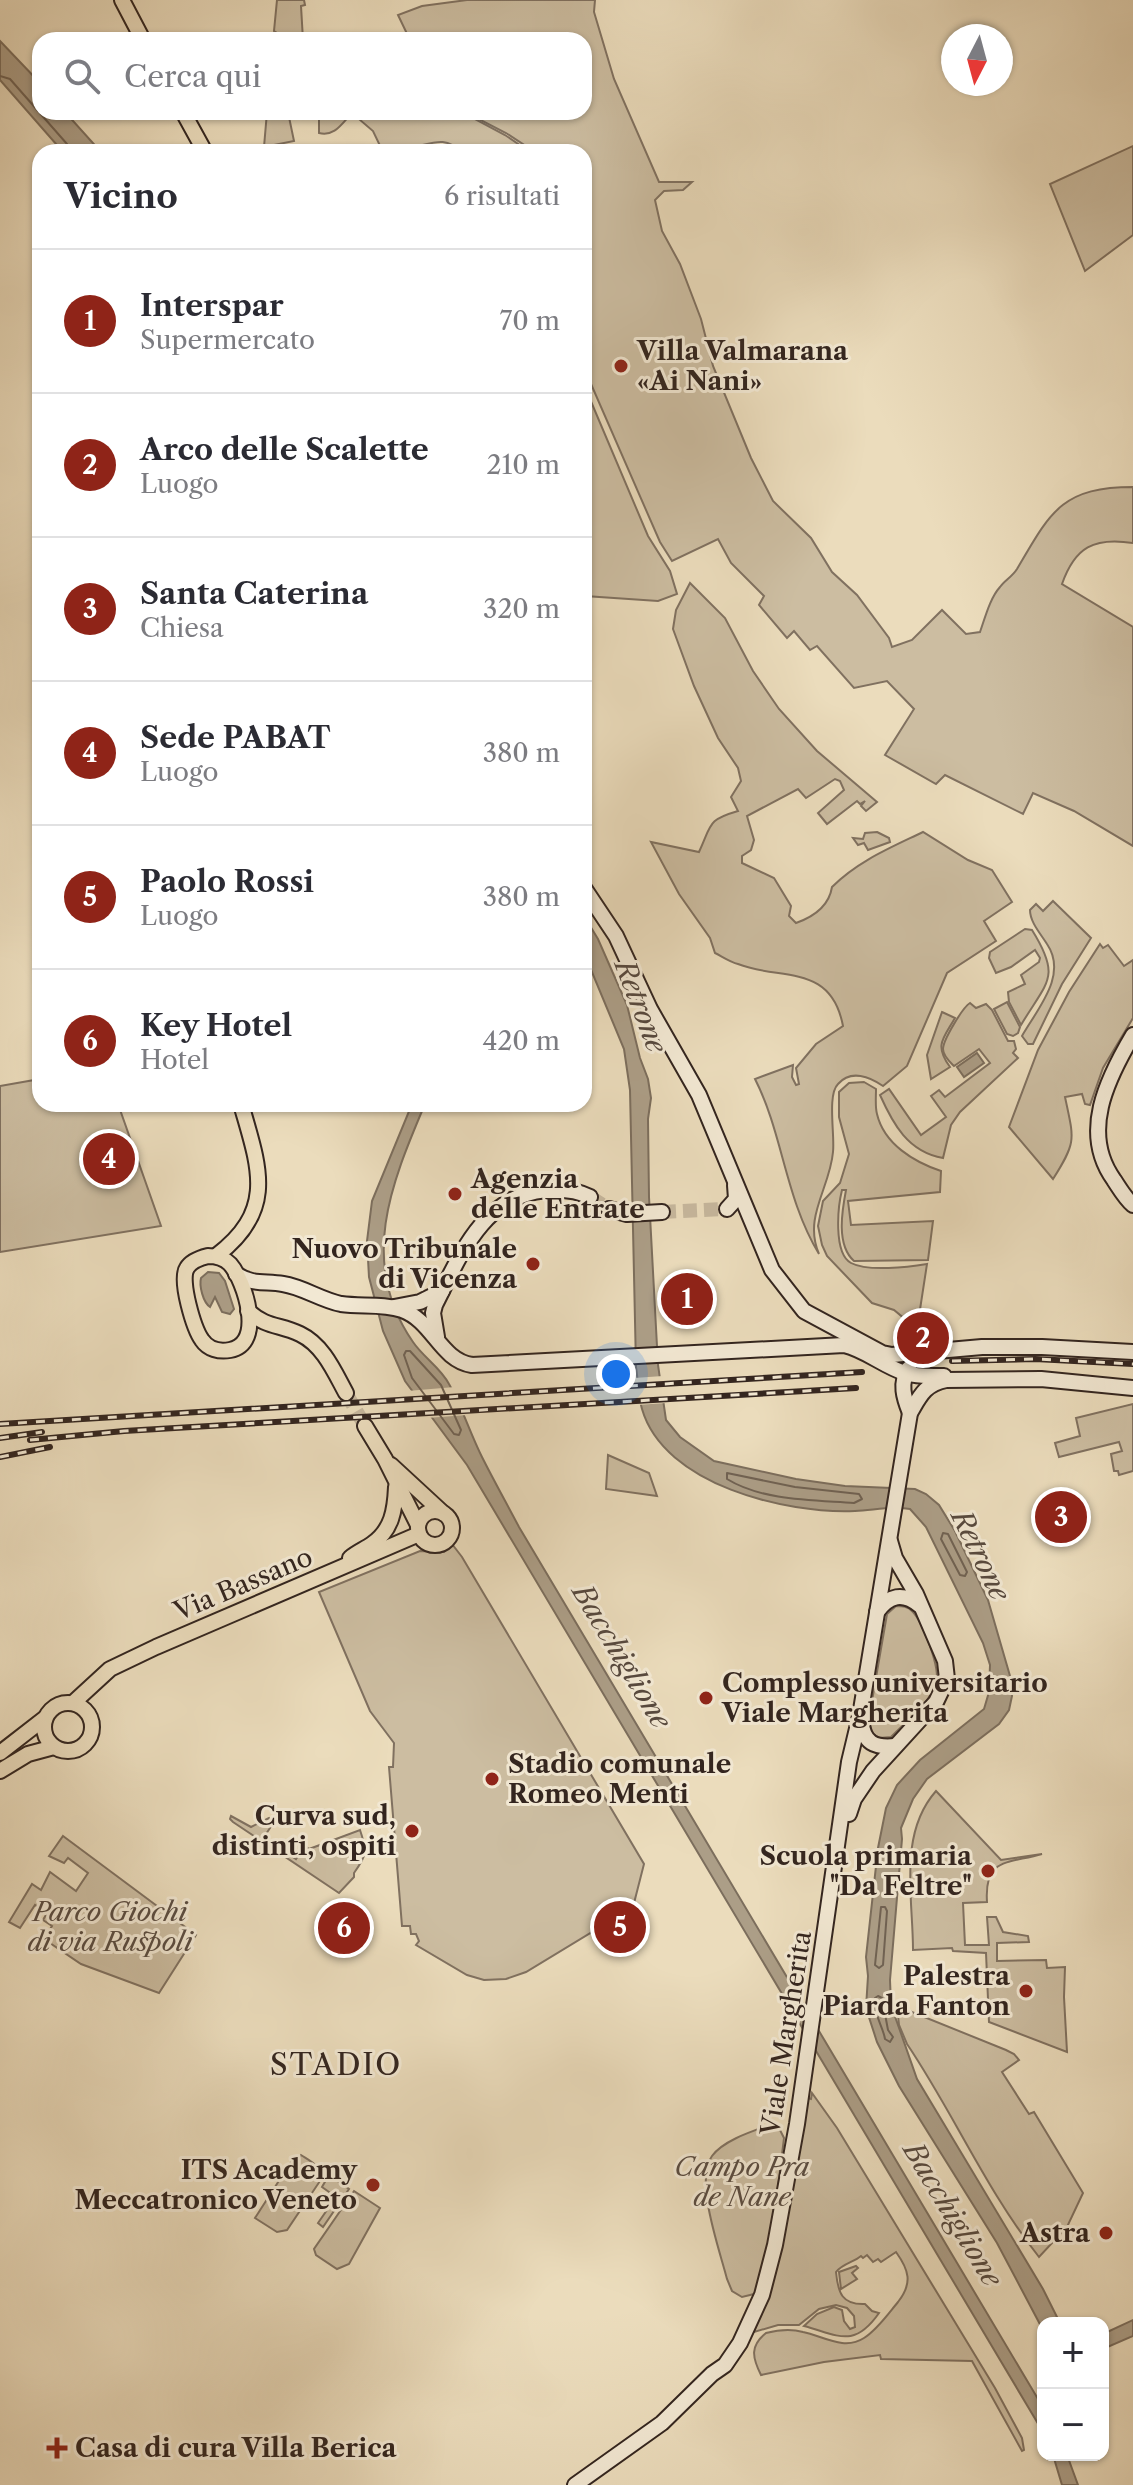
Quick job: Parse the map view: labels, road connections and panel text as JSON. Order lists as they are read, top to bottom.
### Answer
{
  "streets": {
    "main road": ["Via Bassano", "Viale Margherita"]
  },
  "districts": ["STADIO"],
  "water": ["Retrone", "Bacchiglione"],
  "parks": ["Parco Giochi di via Ruspoli", "Campo Pra de Nane"],
  "places": {
    "other": [
      "Villa Valmarana «Ai Nani»",
      "Agenzia delle Entrate",
      "Nuovo Tribunale di Vicenza",
      "Complesso universitario Viale Margherita",
      "Stadio comunale Romeo Menti",
      "Curva sud, distinti, ospiti",
      "Scuola primaria \"Da Feltre\"",
      "Palestra Piarda Fanton",
      "ITS Academy Meccatronico Veneto",
      "Astra"
    ],
    "health": ["Casa di cura Villa Berica"]
  },
  "north": "bottom",
  "page": {
    "search": "Cerca qui",
    "heading": ["Vicino", "6 risultati"],
    "list": [
      {
        "mark": "1",
        "name": "Interspar",
        "note": "Supermercato",
        "value": "70 m"
      },
      {
        "mark": "2",
        "name": "Arco delle Scalette",
        "note": "Luogo",
        "value": "210 m"
      },
      {
        "mark": "3",
        "name": "Santa Caterina",
        "note": "Chiesa",
        "value": "320 m"
      },
      {
        "mark": "4",
        "name": "Sede PABAT",
        "note": "Luogo",
        "value": "380 m"
      },
      {
        "mark": "5",
        "name": "Paolo Rossi",
        "note": "Luogo",
        "value": "380 m"
      },
      {
        "mark": "6",
        "name": "Key Hotel",
        "note": "Hotel",
        "value": "420 m"
      }
    ],
    "pins": [
      "4",
      "1",
      "2",
      "3",
      "5",
      "6"
    ],
    "map_buttons": ["+", "−"]
  }
}
